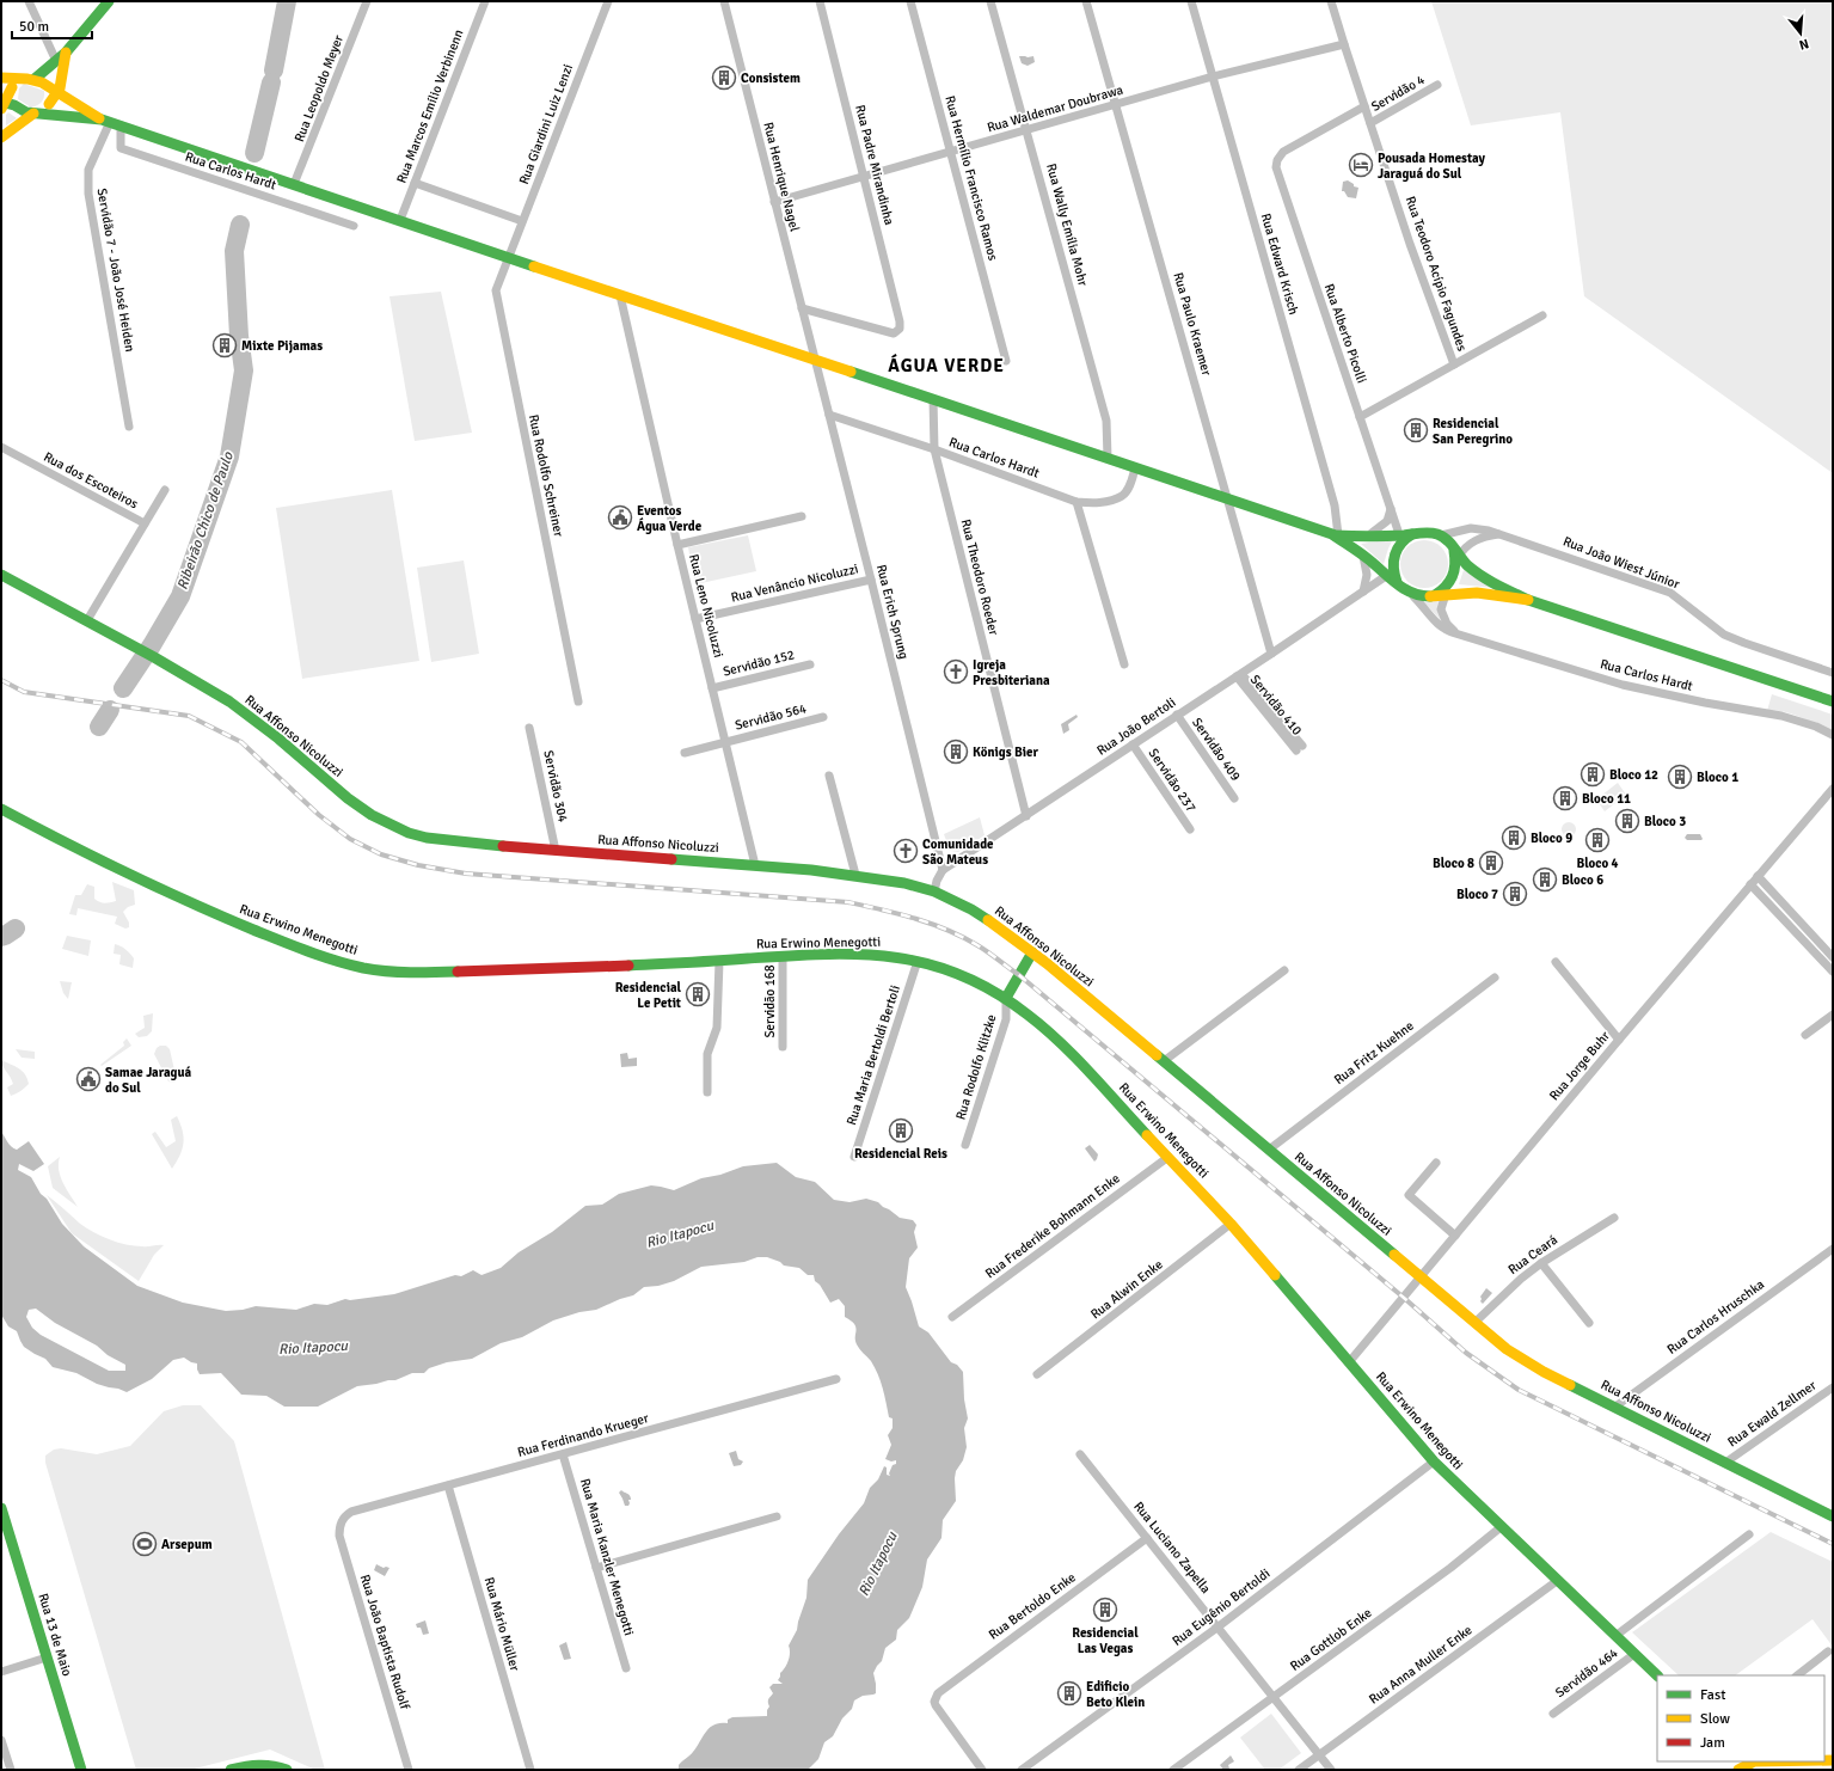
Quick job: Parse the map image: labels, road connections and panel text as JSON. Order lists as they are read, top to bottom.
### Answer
{
  "streets": {
    "main road": ["Rua Affonso Nicoluzzi", "Rua Erwino Menegotti", "Rua 13 de Maio"],
    "street": [
      "Rua Leopoldo Meyer",
      "Servidão 4",
      "Rua Marcos Emílio Verbinenn",
      "Rua Waldemar Doubrawa",
      "Rua Giardini Luiz Lenzi",
      "Rua Padre Mirandinha",
      "Rua Carlos Hardt",
      "Rua Henrique Nagel",
      "Rua Hermílio Francisco Ramos",
      "Rua Wally Emília Mohr",
      "Rua Edward Krisch",
      "Servidão 7 - João José Heiden",
      "Rua Teodoro Acípio Fagundes",
      "Rua Paulo Kraemer",
      "Rua Alberto Picolli",
      "Rua Rodolfo Schreiner",
      "Rua dos Escoteiros",
      "Rua João Wiest Júnior",
      "Rua Theodoro Roeder",
      "Rua Venâncio Nicoluzzi",
      "Rua Leno Nicoluzzi",
      "Rua Erich Sprung",
      "Servidão 152",
      "Servidão 564",
      "Rua João Bertoli",
      "Servidão 409",
      "Servidão 237",
      "Servidão 304",
      "Servidão 168",
      "Rua Fritz Kuehne",
      "Rua Maria Bertoldi Bertoli",
      "Rua Jorge Buhr",
      "Rua Rodolfo Klitzke",
      "Rua Frederike Bohmann Enke",
      "Rua Ceará",
      "Rua Alwin Enke",
      "Rua Carlos Hruschka",
      "Rua Ewald Zellmer",
      "Rua Ferdinando Krueger",
      "Rua Luciano Zapella",
      "Rua Maria Kanzler Menegotti",
      "Rua Bertoldo Enke",
      "Rua Eugênio Bertoldi",
      "Rua Mário Müller",
      "Rua Gottlob Enke",
      "Rua João Baptista Rudolf",
      "Rua Anna Muller Enke",
      "Servidão 464"
    ]
  },
  "crossings": [
    ["Servidão 4", "Rua Teodoro Acípio Fagundes"],
    ["Rua Waldemar Doubrawa", "Rua Padre Mirandinha"],
    ["Rua Waldemar Doubrawa", "Rua Henrique Nagel"],
    ["Rua Waldemar Doubrawa", "Rua Hermílio Francisco Ramos"],
    ["Rua Waldemar Doubrawa", "Rua Wally Emília Mohr"],
    ["Rua Waldemar Doubrawa", "Rua Edward Krisch"],
    ["Rua Waldemar Doubrawa", "Rua Teodoro Acípio Fagundes"],
    ["Rua Waldemar Doubrawa", "Rua Paulo Kraemer"],
    ["Rua Giardini Luiz Lenzi", "Rua Rodolfo Schreiner"],
    ["Rua Padre Mirandinha", "Rua Henrique Nagel"],
    ["Rua Carlos Hardt", "Servidão 7 - João José Heiden"],
    ["Rua Carlos Hardt", "Rua Alberto Picolli"],
    ["Rua Carlos Hardt", "Rua João Wiest Júnior"],
    ["Rua Carlos Hardt", "Rua Theodoro Roeder"],
    ["Rua Carlos Hardt", "Rua Erich Sprung"],
    ["Rua Carlos Hardt", "Rua João Bertoli"],
    ["Rua Henrique Nagel", "Rua Erich Sprung"],
    ["Rua Teodoro Acípio Fagundes", "Rua Alberto Picolli"],
    ["Rua Paulo Kraemer", "Rua João Bertoli"],
    ["Rua Alberto Picolli", "Rua João Wiest Júnior"],
    ["Rua Alberto Picolli", "Rua João Bertoli"],
    ["Rua dos Escoteiros", "Rua Affonso Nicoluzzi"],
    ["Rua João Wiest Júnior", "Rua João Bertoli"],
    ["Rua Theodoro Roeder", "Rua João Bertoli"],
    ["Rua Venâncio Nicoluzzi", "Rua Leno Nicoluzzi"],
    ["Rua Venâncio Nicoluzzi", "Rua Erich Sprung"],
    ["Rua Leno Nicoluzzi", "Servidão 152"],
    ["Rua Leno Nicoluzzi", "Servidão 564"],
    ["Rua Leno Nicoluzzi", "Rua Affonso Nicoluzzi"],
    ["Rua Erich Sprung", "Rua João Bertoli"],
    ["Rua João Bertoli", "Servidão 409"],
    ["Rua João Bertoli", "Servidão 237"],
    ["Rua Affonso Nicoluzzi", "Servidão 304"],
    ["Rua Affonso Nicoluzzi", "Rua Fritz Kuehne"],
    ["Rua Affonso Nicoluzzi", "Rua Jorge Buhr"],
    ["Rua Affonso Nicoluzzi", "Rua Ceará"],
    ["Rua Affonso Nicoluzzi", "Rua Carlos Hruschka"],
    ["Rua Affonso Nicoluzzi", "Rua Ewald Zellmer"],
    ["Rua Erwino Menegotti", "Servidão 168"],
    ["Rua Erwino Menegotti", "Rua Maria Bertoldi Bertoli"],
    ["Rua Erwino Menegotti", "Rua Jorge Buhr"],
    ["Rua Erwino Menegotti", "Rua Rodolfo Klitzke"],
    ["Rua Erwino Menegotti", "Rua Frederike Bohmann Enke"],
    ["Rua Erwino Menegotti", "Rua Alwin Enke"],
    ["Rua Erwino Menegotti", "Rua Eugênio Bertoldi"],
    ["Rua Erwino Menegotti", "Rua Gottlob Enke"],
    ["Rua Erwino Menegotti", "Rua Anna Muller Enke"],
    ["Rua Erwino Menegotti", "Servidão 464"],
    ["Rua Ferdinando Krueger", "Rua Maria Kanzler Menegotti"],
    ["Rua Ferdinando Krueger", "Rua Mário Müller"],
    ["Rua Ferdinando Krueger", "Rua João Baptista Rudolf"],
    ["Rua Luciano Zapella", "Rua Bertoldo Enke"],
    ["Rua Luciano Zapella", "Rua Eugênio Bertoldi"],
    ["Rua Luciano Zapella", "Rua Gottlob Enke"],
    ["Rua Luciano Zapella", "Rua Anna Muller Enke"]
  ],
  "districts": ["ÁGUA VERDE"],
  "water": ["Ribeirão Chico de Paulo", "Rio Itapocu"],
  "places": {
    "building": [
      "Consistem",
      "Mixte Pijamas",
      "Residencial San Peregrino",
      "Königs Bier",
      "Bloco 12",
      "Bloco 1",
      "Bloco 11",
      "Bloco 3",
      "Bloco 9",
      "Bloco 4",
      "Bloco 8",
      "Bloco 6",
      "Bloco 7",
      "Residencial Le Petit",
      "Residencial Reis",
      "Residencial Las Vegas",
      "Edificio Beto Klein"
    ],
    "hotel": ["Pousada Homestay Jaraguá do Sul"],
    "public building": ["Eventos Água Verde", "Samae Jaraguá do Sul"],
    "church": ["Igreja Presbiteriana", "Comunidade São Mateus"],
    "sports": ["Arsepum"]
  },
  "legend": ["Fast", "Slow", "Jam"],
  "scale_bar": "50 m",
  "north": "bottom"
}
